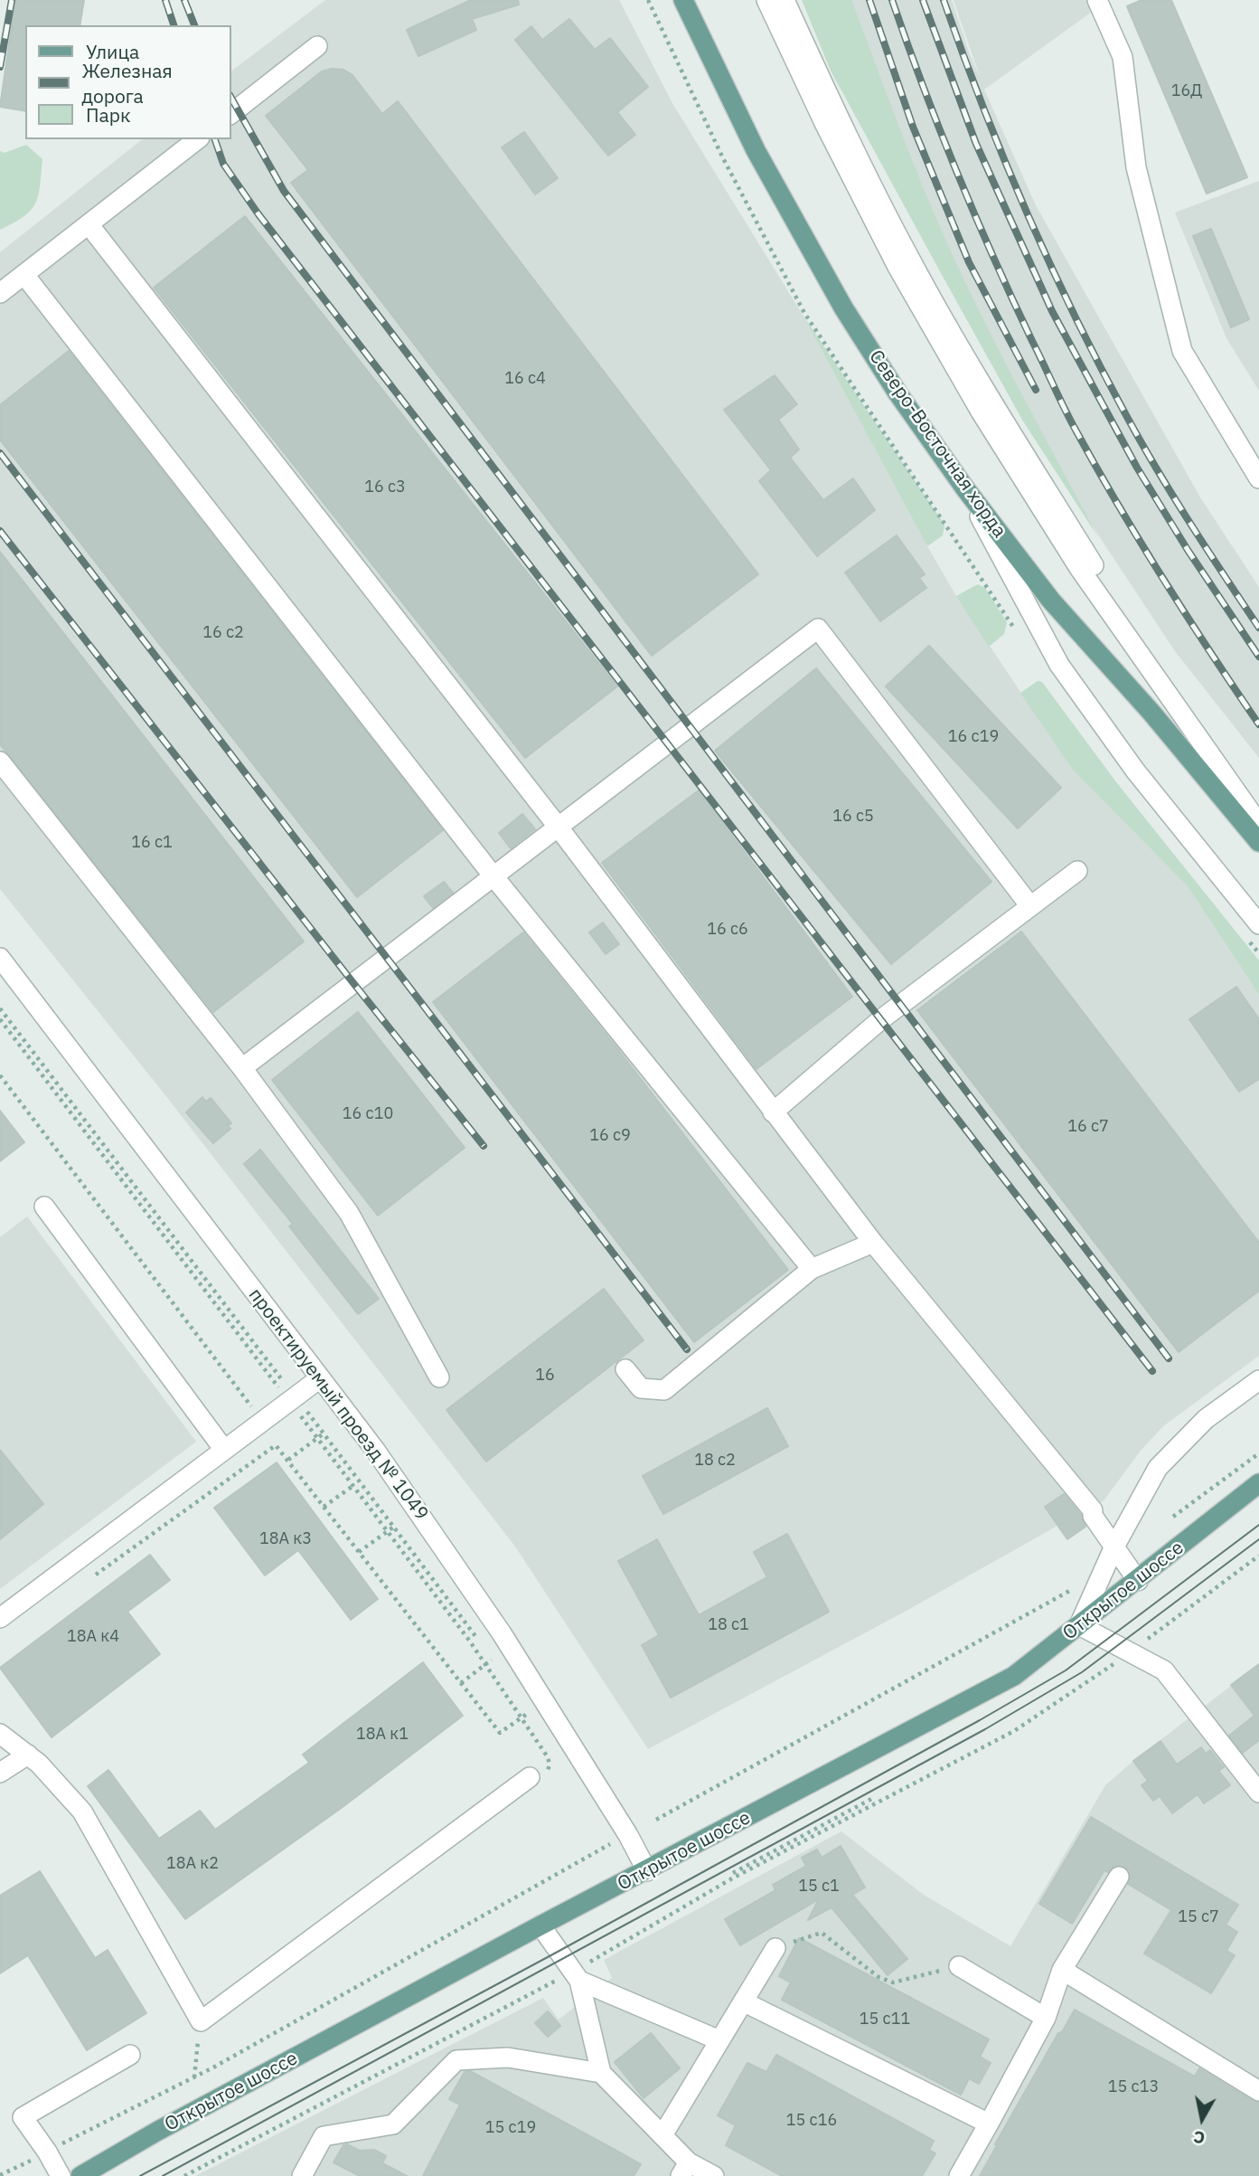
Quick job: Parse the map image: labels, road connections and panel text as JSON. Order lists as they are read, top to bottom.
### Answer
{
  "streets": {
    "main road": ["Северо-Восточная хорда", "Открытое шоссе"],
    "street": ["проектируемый проезд № 1049"]
  },
  "crossings": [
    ["проектируемый проезд № 1049", "Открытое шоссе"]
  ],
  "house_numbers": [
    "16Д",
    "16 с4",
    "16 с3",
    "16 с2",
    "16 с19",
    "16 с5",
    "16 с1",
    "16 с6",
    "16 с10",
    "16 с7",
    "16 с9",
    "16",
    "18 c2",
    "18А к3",
    "18 c1",
    "18А к4",
    "18А к1",
    "18А к2",
    "15 с1",
    "15 с7",
    "15 с11",
    "15 с13",
    "15 с16",
    "15 с19"
  ],
  "legend": ["Улица", "Железная дорога", "Парк"],
  "north": "bottom"
}
